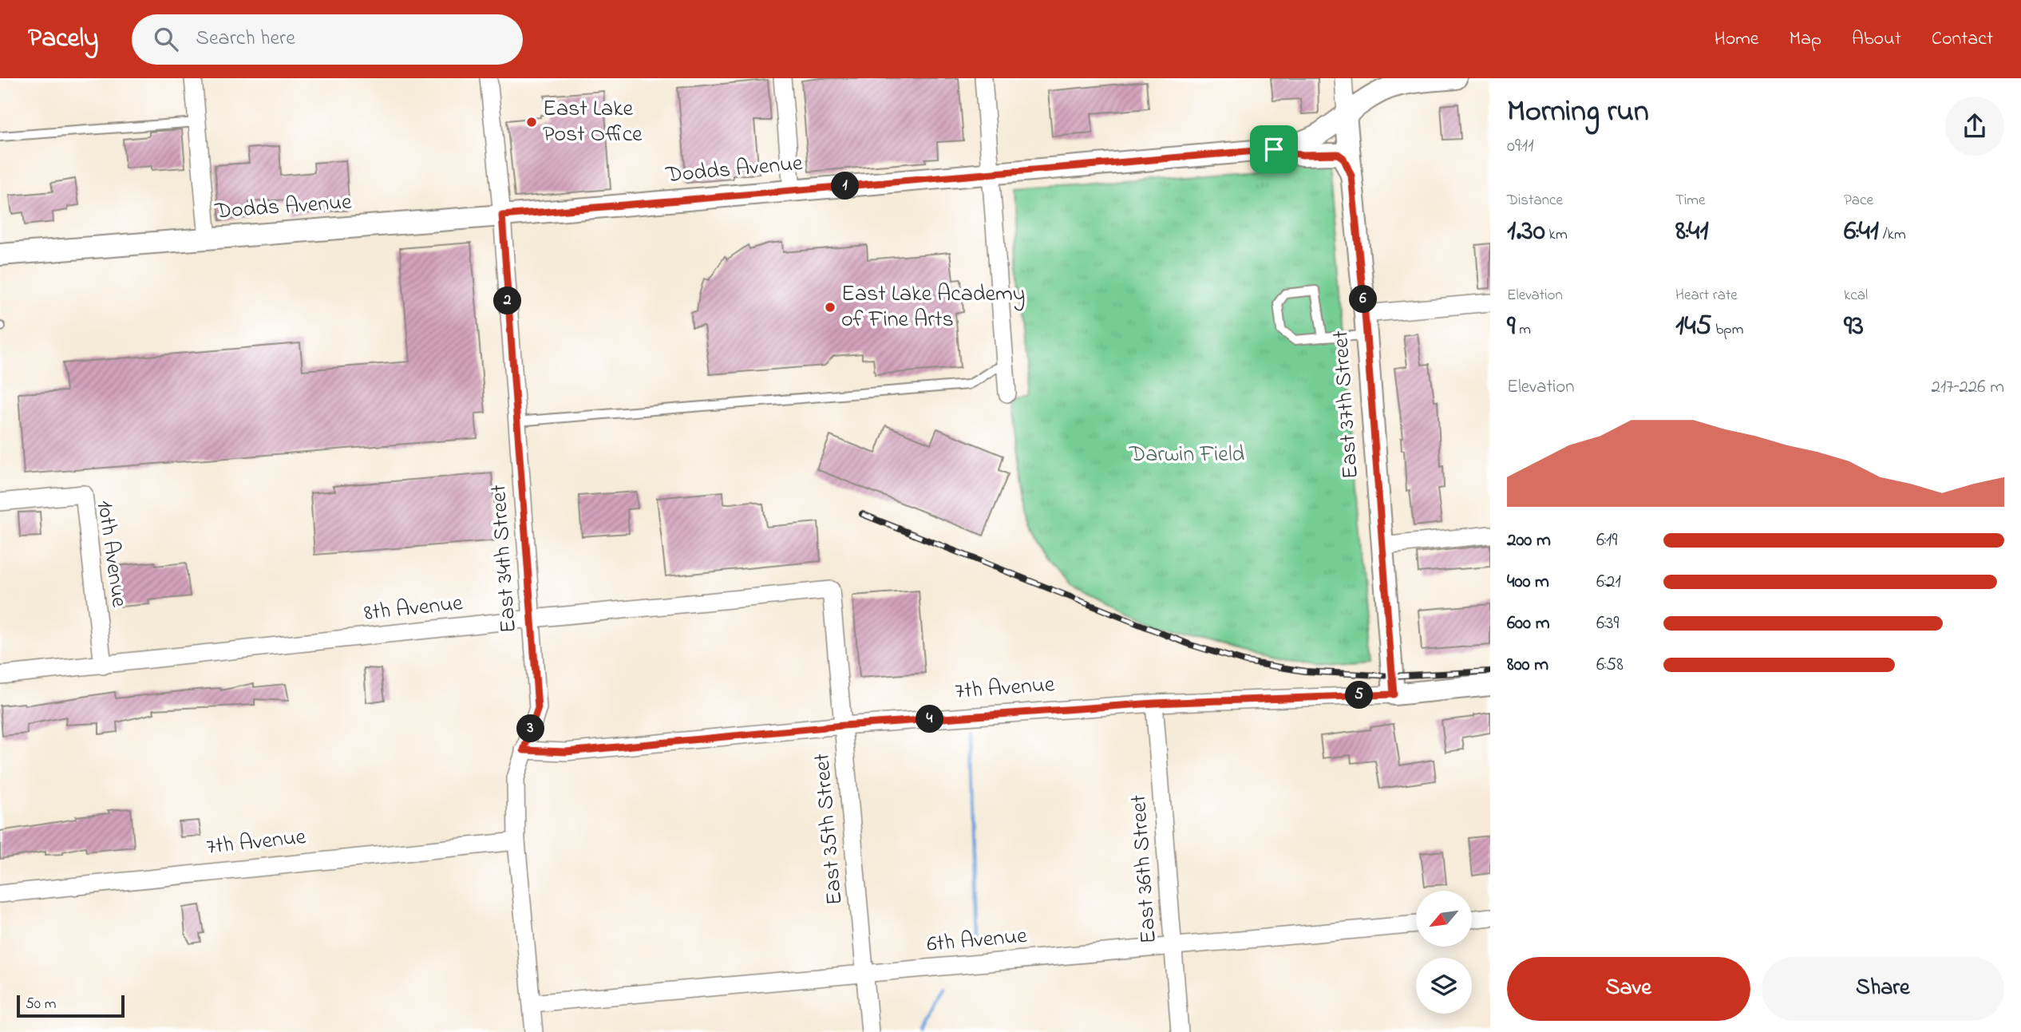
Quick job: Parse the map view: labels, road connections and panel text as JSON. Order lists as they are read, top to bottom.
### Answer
{
  "streets": {
    "street": [
      "Dodds Avenue",
      "East 37th Street",
      "10th Avenue",
      "East 34th Street",
      "8th Avenue",
      "7th Avenue",
      "East 35th Street",
      "East 36th Street",
      "6th Avenue"
    ]
  },
  "crossings": [
    ["Dodds Avenue", "East 37th Street"],
    ["Dodds Avenue", "East 34th Street"],
    ["East 37th Street", "7th Avenue"],
    ["10th Avenue", "8th Avenue"],
    ["East 34th Street", "8th Avenue"],
    ["East 34th Street", "7th Avenue"],
    ["East 34th Street", "6th Avenue"],
    ["8th Avenue", "East 35th Street"],
    ["7th Avenue", "East 35th Street"],
    ["7th Avenue", "East 36th Street"],
    ["East 35th Street", "6th Avenue"],
    ["East 36th Street", "6th Avenue"]
  ],
  "parks": ["Darwin Field"],
  "places": ["East Lake Post Office", "East Lake Academy of Fine Arts"],
  "scale_bar": "50 m",
  "north": "bottom left",
  "page": {
    "header": "Pacely",
    "search": "Search here",
    "nav": [
      "Home",
      "Map",
      "About",
      "Contact"
    ],
    "heading": ["Morning run", "09:11"],
    "pins": [
      "1",
      "6",
      "2",
      "5",
      "4",
      "3"
    ],
    "stats": [
      ["Distance", "1.30 km"],
      ["Time", "8:41"],
      ["Pace", "6:41 /km"],
      ["Elevation", "9 m"],
      ["Heart rate", "145 bpm"],
      ["kcal", "93"]
    ],
    "chart": ["Elevation", "217–226 m"],
    "list": [
      {
        "name": "200 m",
        "note": "6:19"
      },
      {
        "name": "400 m",
        "note": "6:21"
      },
      {
        "name": "600 m",
        "note": "6:39"
      },
      {
        "name": "800 m",
        "note": "6:58"
      }
    ],
    "buttons": ["Save", "Share"],
    "scale": "50 m"
  }
}
